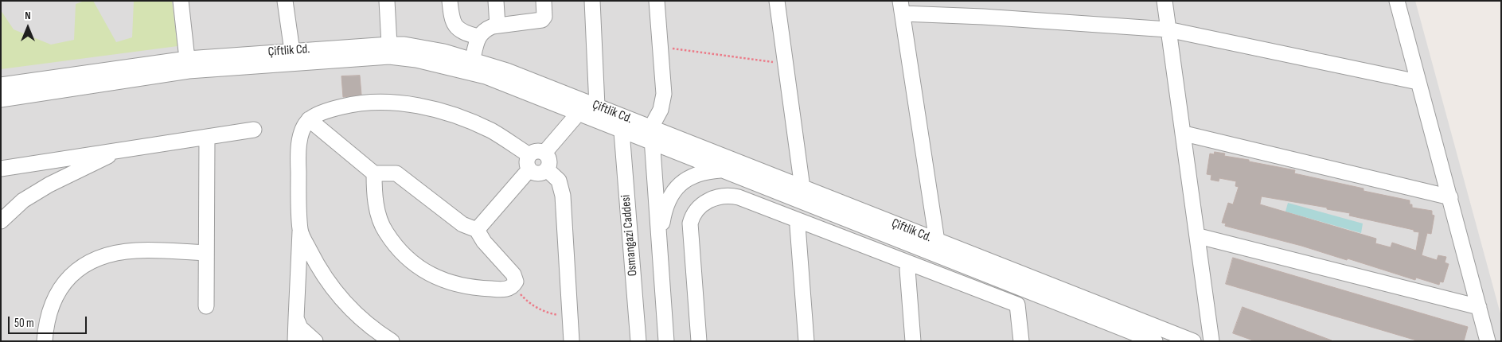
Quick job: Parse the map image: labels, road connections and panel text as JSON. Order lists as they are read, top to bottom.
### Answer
{
  "streets": {
    "street": ["Çiftlik Cd.", "Osmangazi Caddesi"]
  },
  "crossings": [
    ["Çiftlik Cd.", "Osmangazi Caddesi"]
  ],
  "scale_bar": "50 m",
  "north": "top"
}
